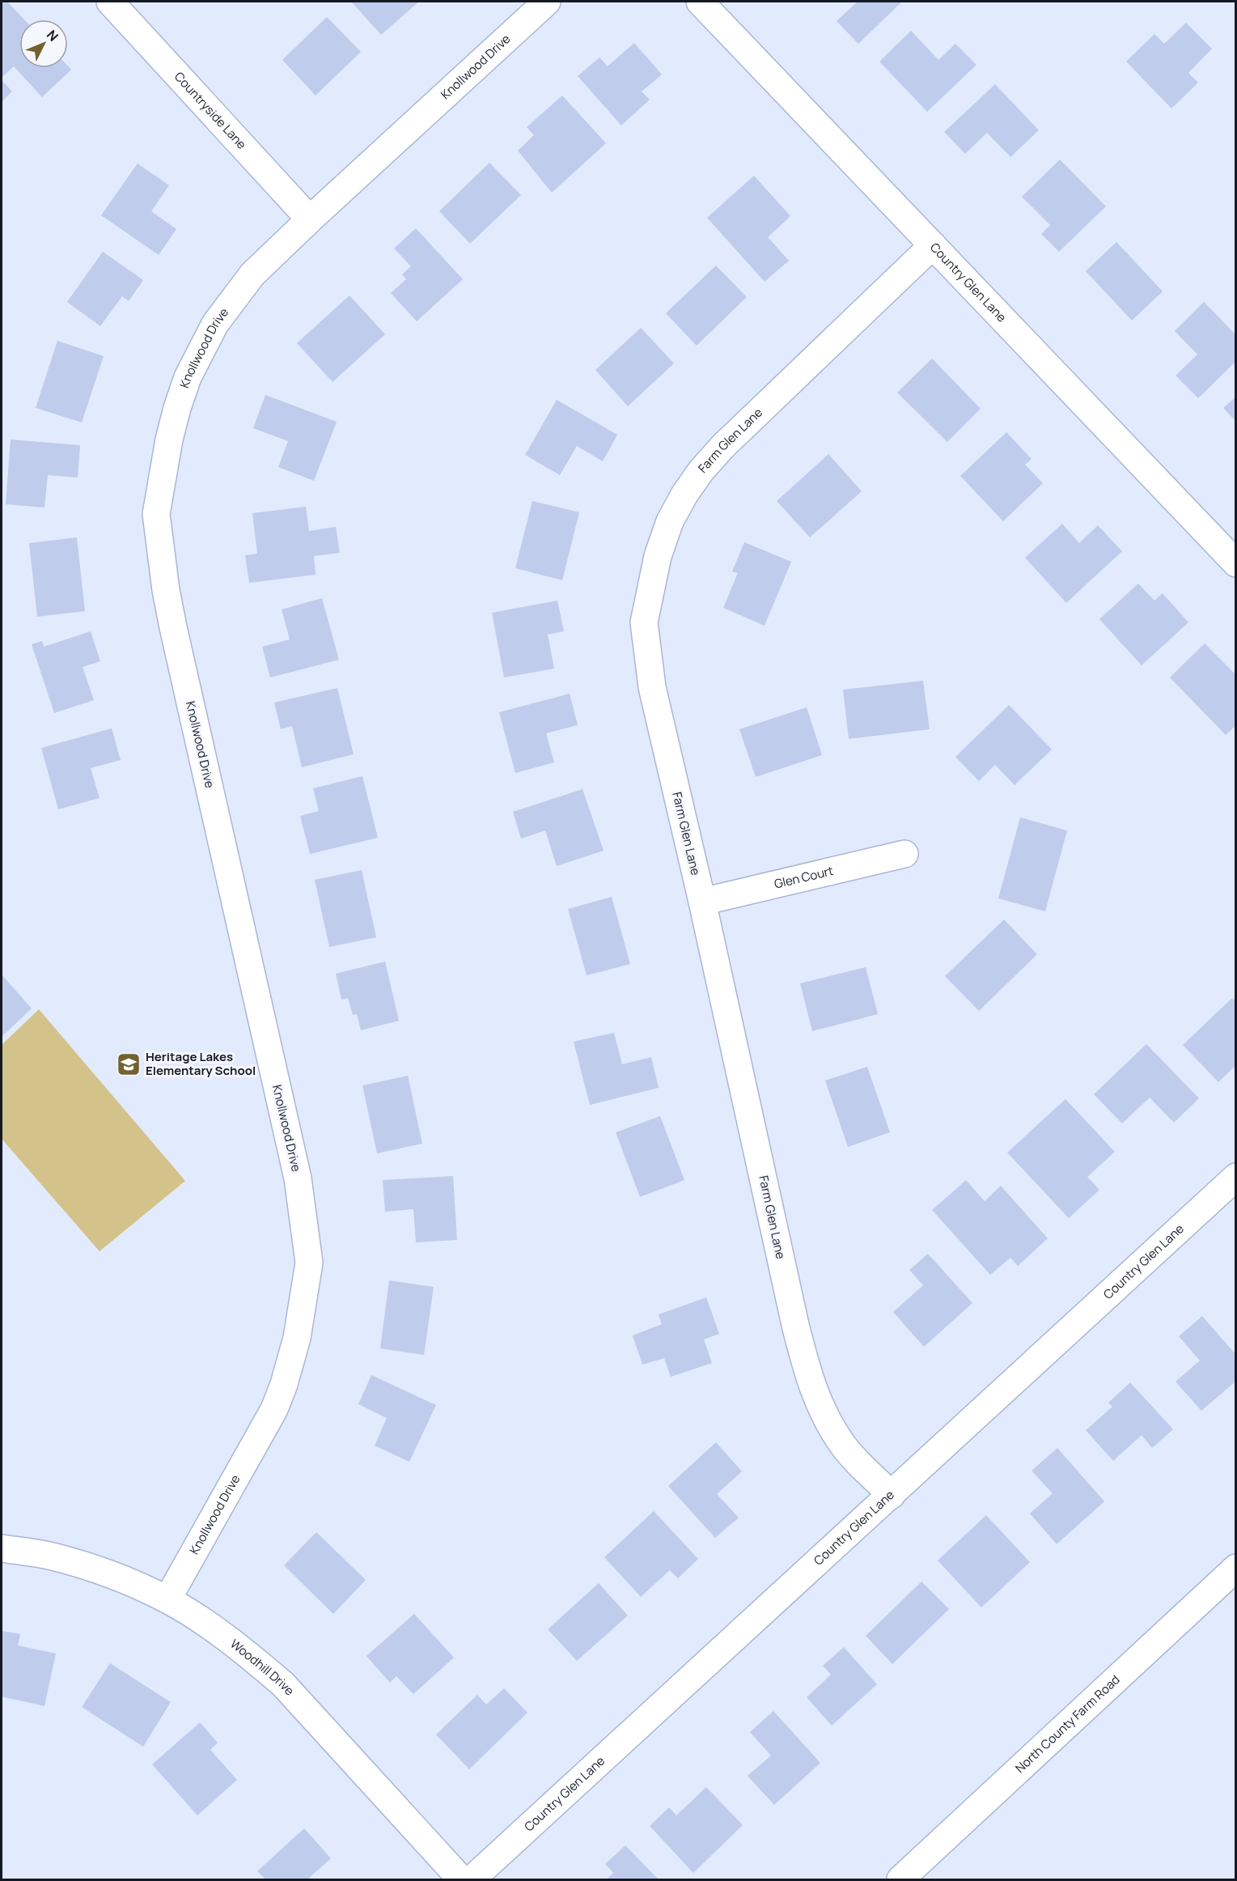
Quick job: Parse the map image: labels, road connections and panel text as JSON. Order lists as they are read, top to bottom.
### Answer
{
  "streets": {
    "street": [
      "Knollwood Drive",
      "Countryside Lane",
      "Country Glen Lane",
      "Farm Glen Lane",
      "Glen Court",
      "Woodhill Drive",
      "North County Farm Road"
    ]
  },
  "crossings": [
    ["Knollwood Drive", "Countryside Lane"],
    ["Knollwood Drive", "Woodhill Drive"],
    ["Country Glen Lane", "Farm Glen Lane"],
    ["Farm Glen Lane", "Glen Court"]
  ],
  "places": {
    "school or university": ["Heritage Lakes Elementary School"]
  },
  "north": "top right"
}
